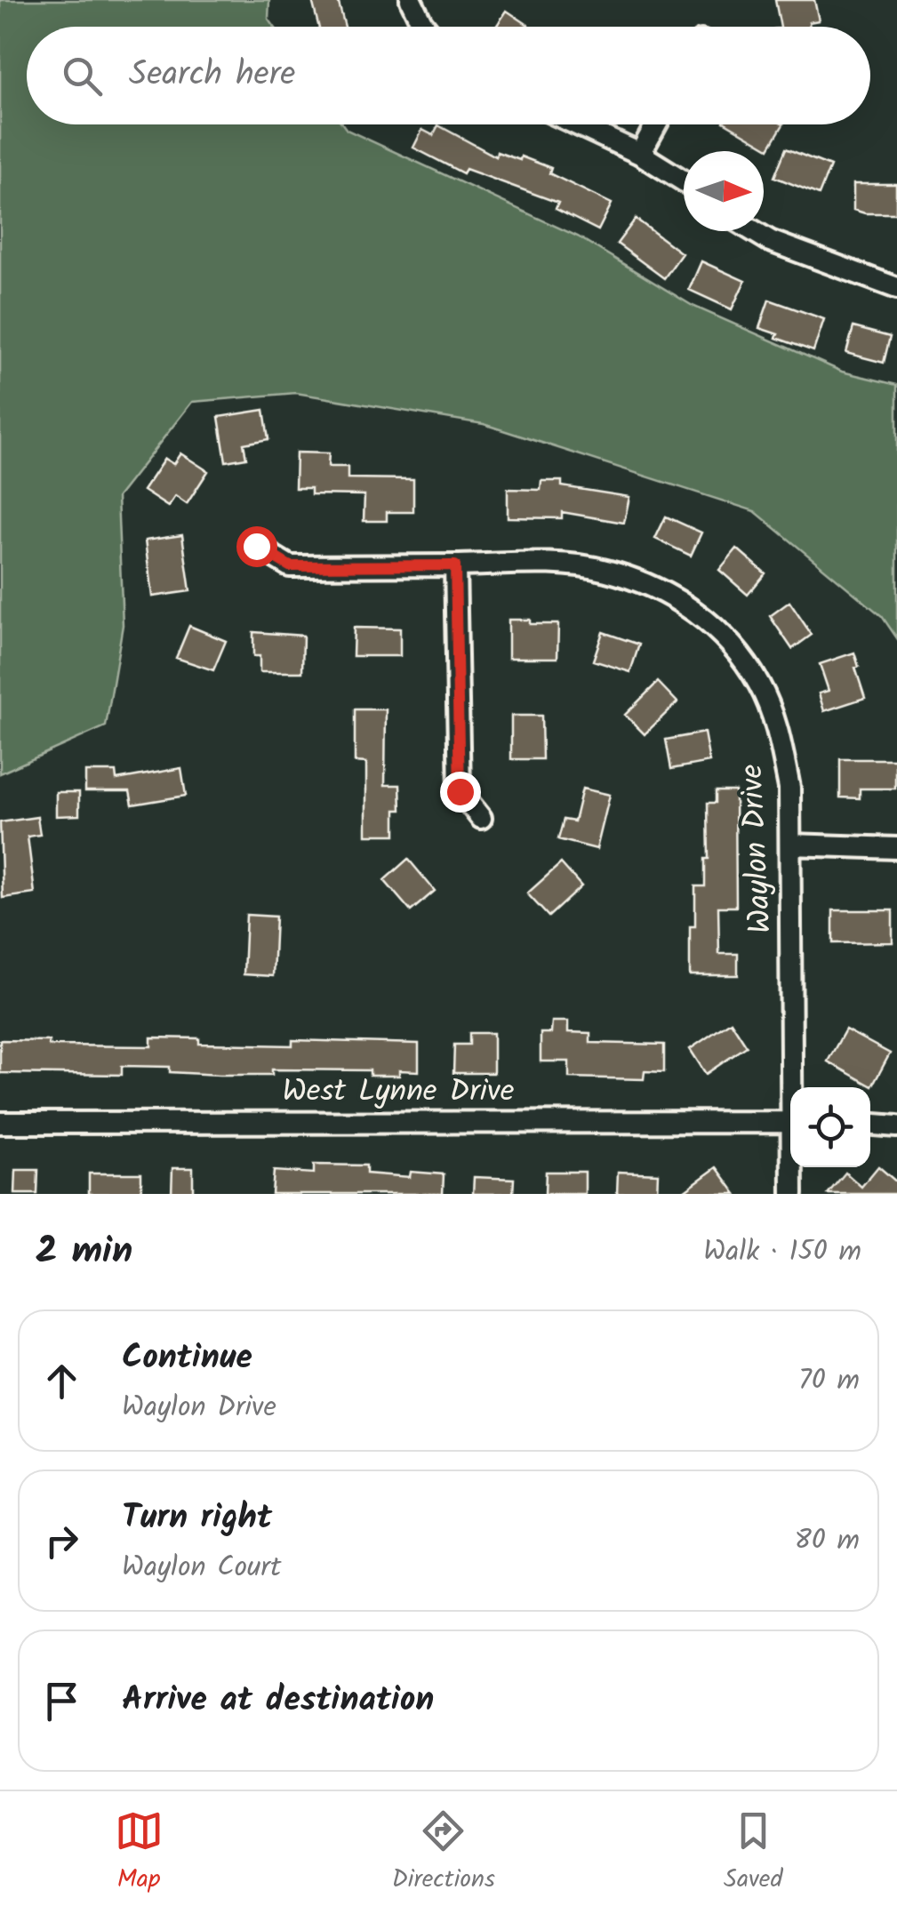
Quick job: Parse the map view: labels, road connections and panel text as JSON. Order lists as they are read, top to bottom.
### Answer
{
  "streets": {
    "street": ["Waylon Drive", "West Lynne Drive"]
  },
  "north": "right",
  "page": {
    "search": "Search here",
    "heading": ["2 min", "Walk · 150 m"],
    "list": [
      ["Continue", "Waylon Drive", "70 m"],
      ["Turn right", "Waylon Court", "80 m"],
      "Arrive at destination"
    ],
    "nav": ["Map", "Directions", "Saved"]
  }
}
